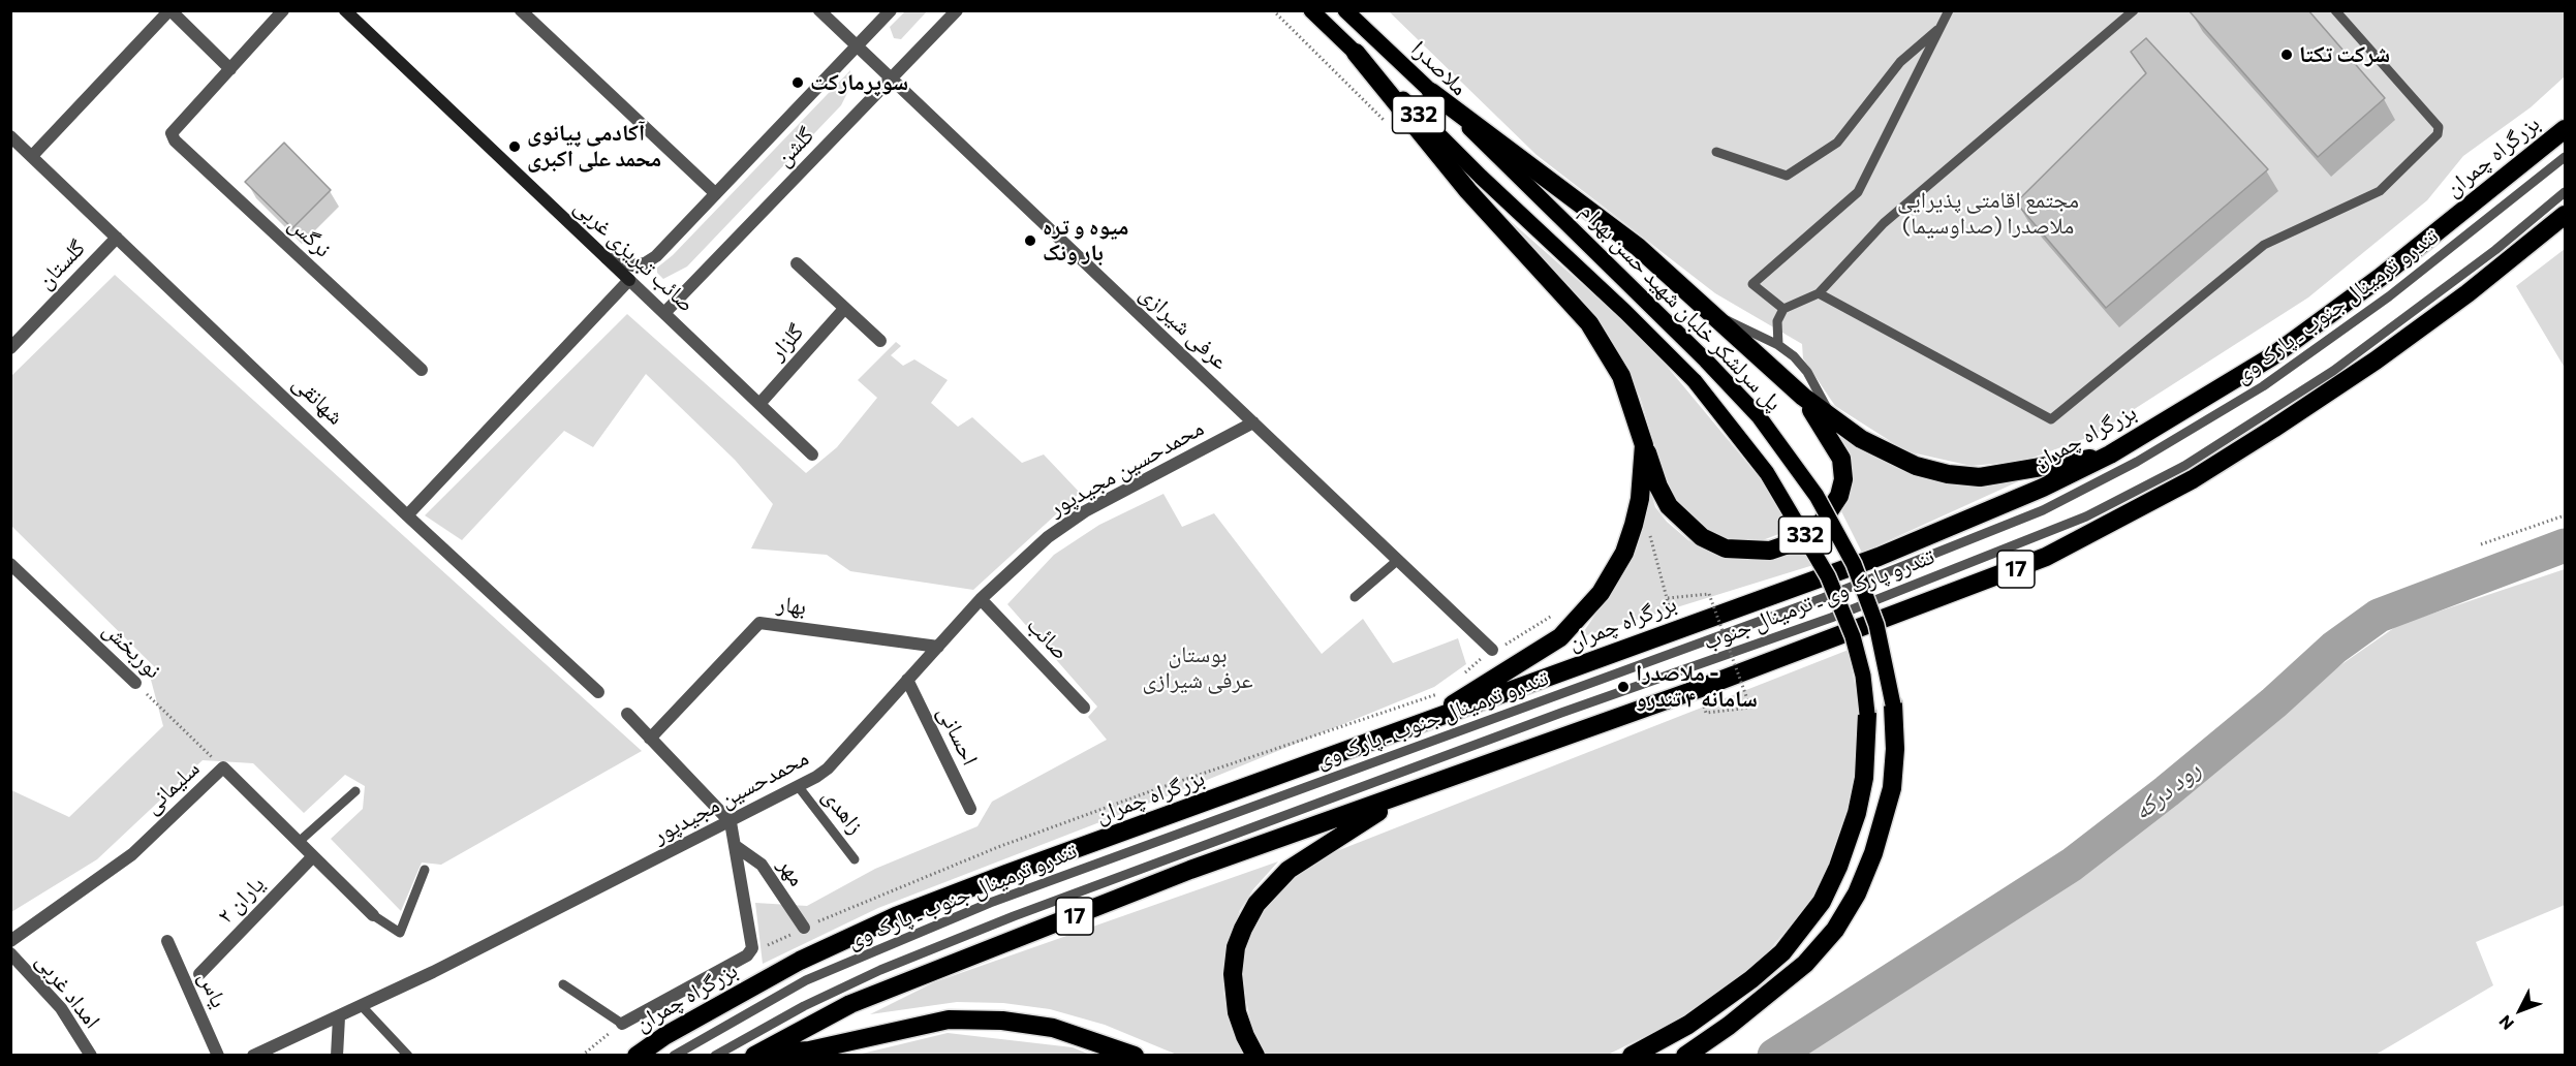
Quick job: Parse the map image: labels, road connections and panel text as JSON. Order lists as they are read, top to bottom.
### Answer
{
  "streets": {
    "highway": ["بزرگراه چمران", "17"],
    "main road": ["ملاصدرا", "332", "پل سرلشکر خلبان شهید حسن بهرام"],
    "street": [
      "گلشن",
      "نرگس",
      "صائب تبریزی غربی",
      "گلستان",
      "عرفی شیرازی",
      "گلزار",
      "شهانقی",
      "محمدحسین مجیدپور",
      "بهار",
      "صائب",
      "نوربخش",
      "احسانی",
      "سلیمانی",
      "مهر",
      "یاران ٢",
      "یاس",
      "امداد غربی"
    ],
    "lane": ["تندرو ترمینال جنوب ـ پارک وی", "تندرو پارک وی ـ ترمینال جنوب", "زاهدی"]
  },
  "crossings": [
    ["ملاصدرا", "پل سرلشکر خلبان شهید حسن بهرام"],
    ["گلشن", "صائب تبریزی غربی"],
    ["گلشن", "عرفی شیرازی"],
    ["صائب تبریزی غربی", "گلزار"],
    ["گلستان", "شهانقی"],
    ["عرفی شیرازی", "محمدحسین مجیدپور"],
    ["محمدحسین مجیدپور", "بهار"],
    ["محمدحسین مجیدپور", "صائب"],
    ["محمدحسین مجیدپور", "احسانی"],
    ["محمدحسین مجیدپور", "زاهدی"],
    ["نوربخش", "سلیمانی"],
    ["سلیمانی", "یاران ٢"]
  ],
  "water": ["رود درکه"],
  "parks": ["مجتمع اقامتی پذیرایی ملاصدرا (صداوسیما)", "بوستان عرفی شیرازی"],
  "places": [
    "شرکت تکتا",
    "سوپرمارکت",
    "آکادمی پیانوی محمد علی‌ اکبری",
    "میوه و تره بار ونک",
    "ملاصدرا - سامانه ۴ تندرو"
  ],
  "north": "bottom left"
}
